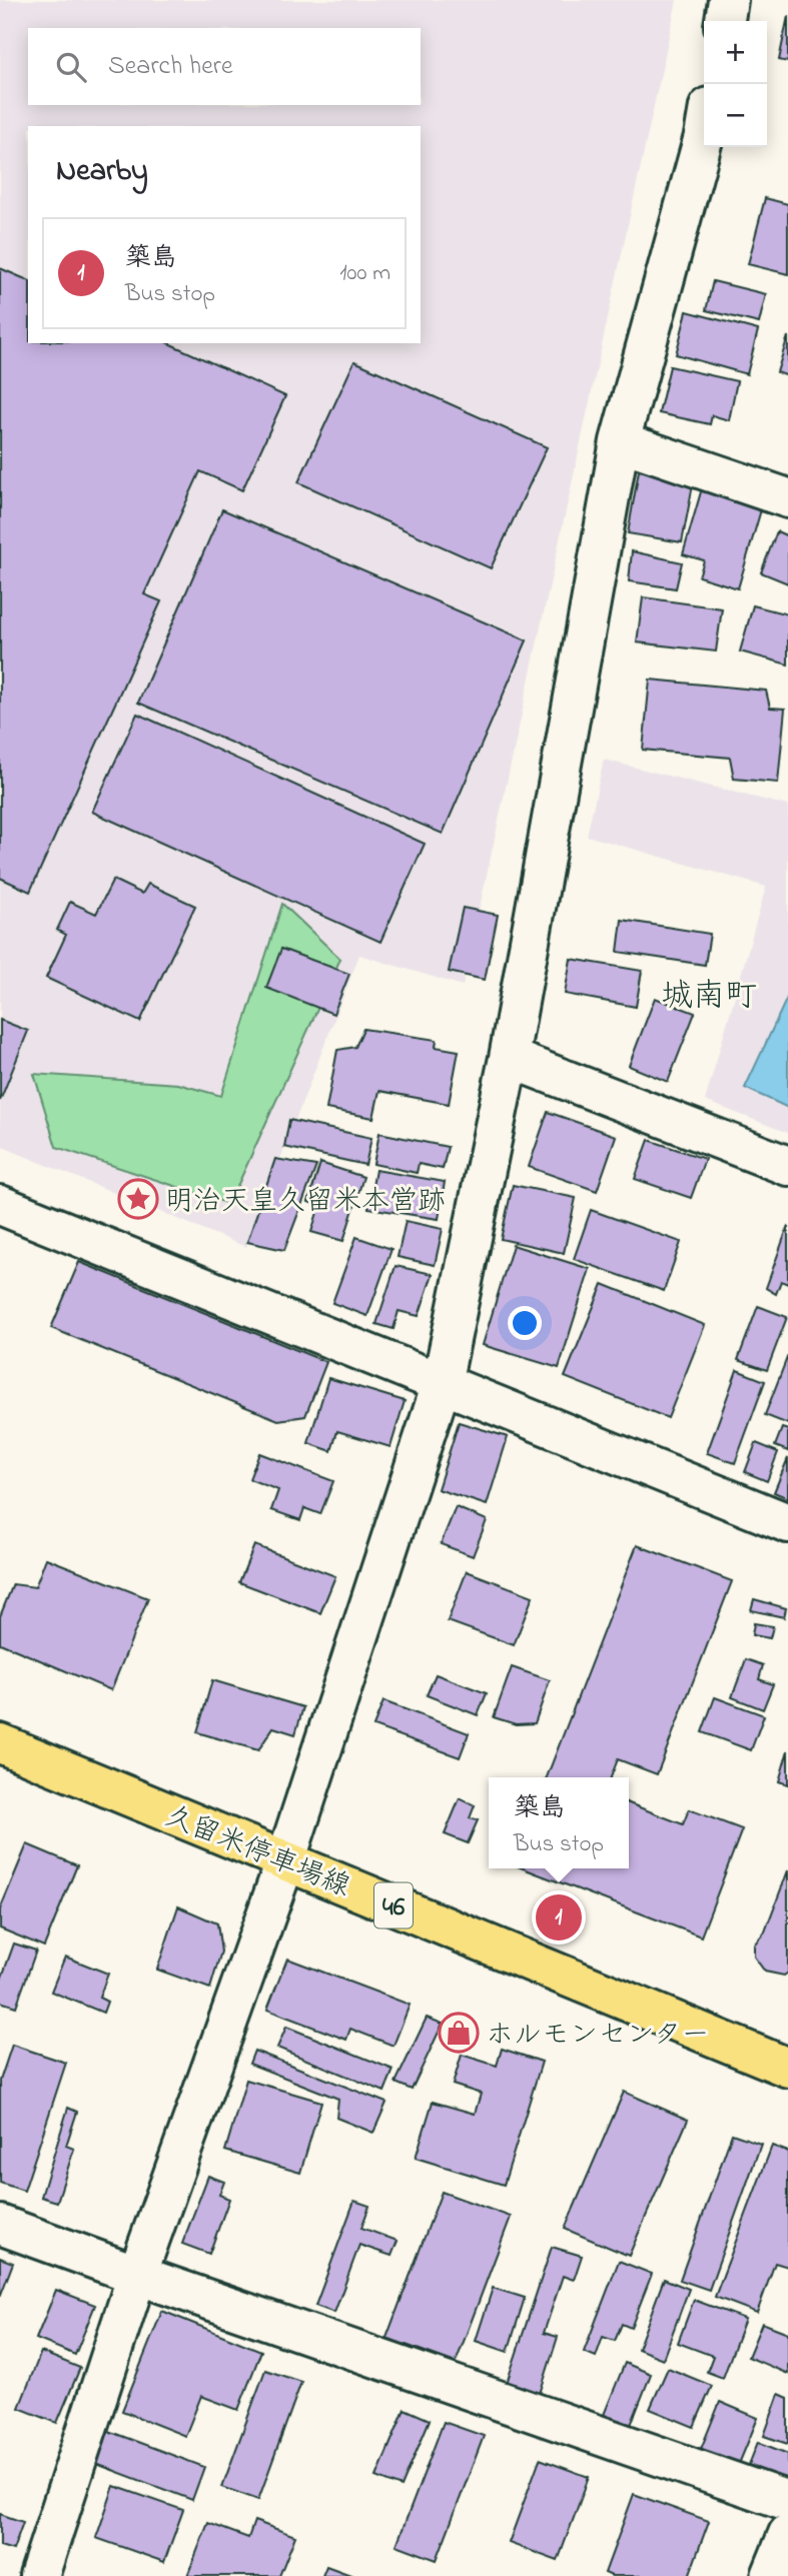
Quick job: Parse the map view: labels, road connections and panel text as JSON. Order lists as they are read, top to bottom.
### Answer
{
  "streets": {
    "main road": ["久留米停車場線", "46"]
  },
  "districts": ["城南町"],
  "places": {
    "place": ["明治天皇久留米本営跡"],
    "shop": ["ホルモンセンター"]
  },
  "page": {
    "map_buttons": ["+", "−"],
    "search": "Search here",
    "heading": "Nearby",
    "list": [
      {
        "mark": "1",
        "name": "築島",
        "note": "Bus stop",
        "value": "100 m"
      }
    ],
    "popup": ["築島", "Bus stop"],
    "pins": "1"
  }
}
